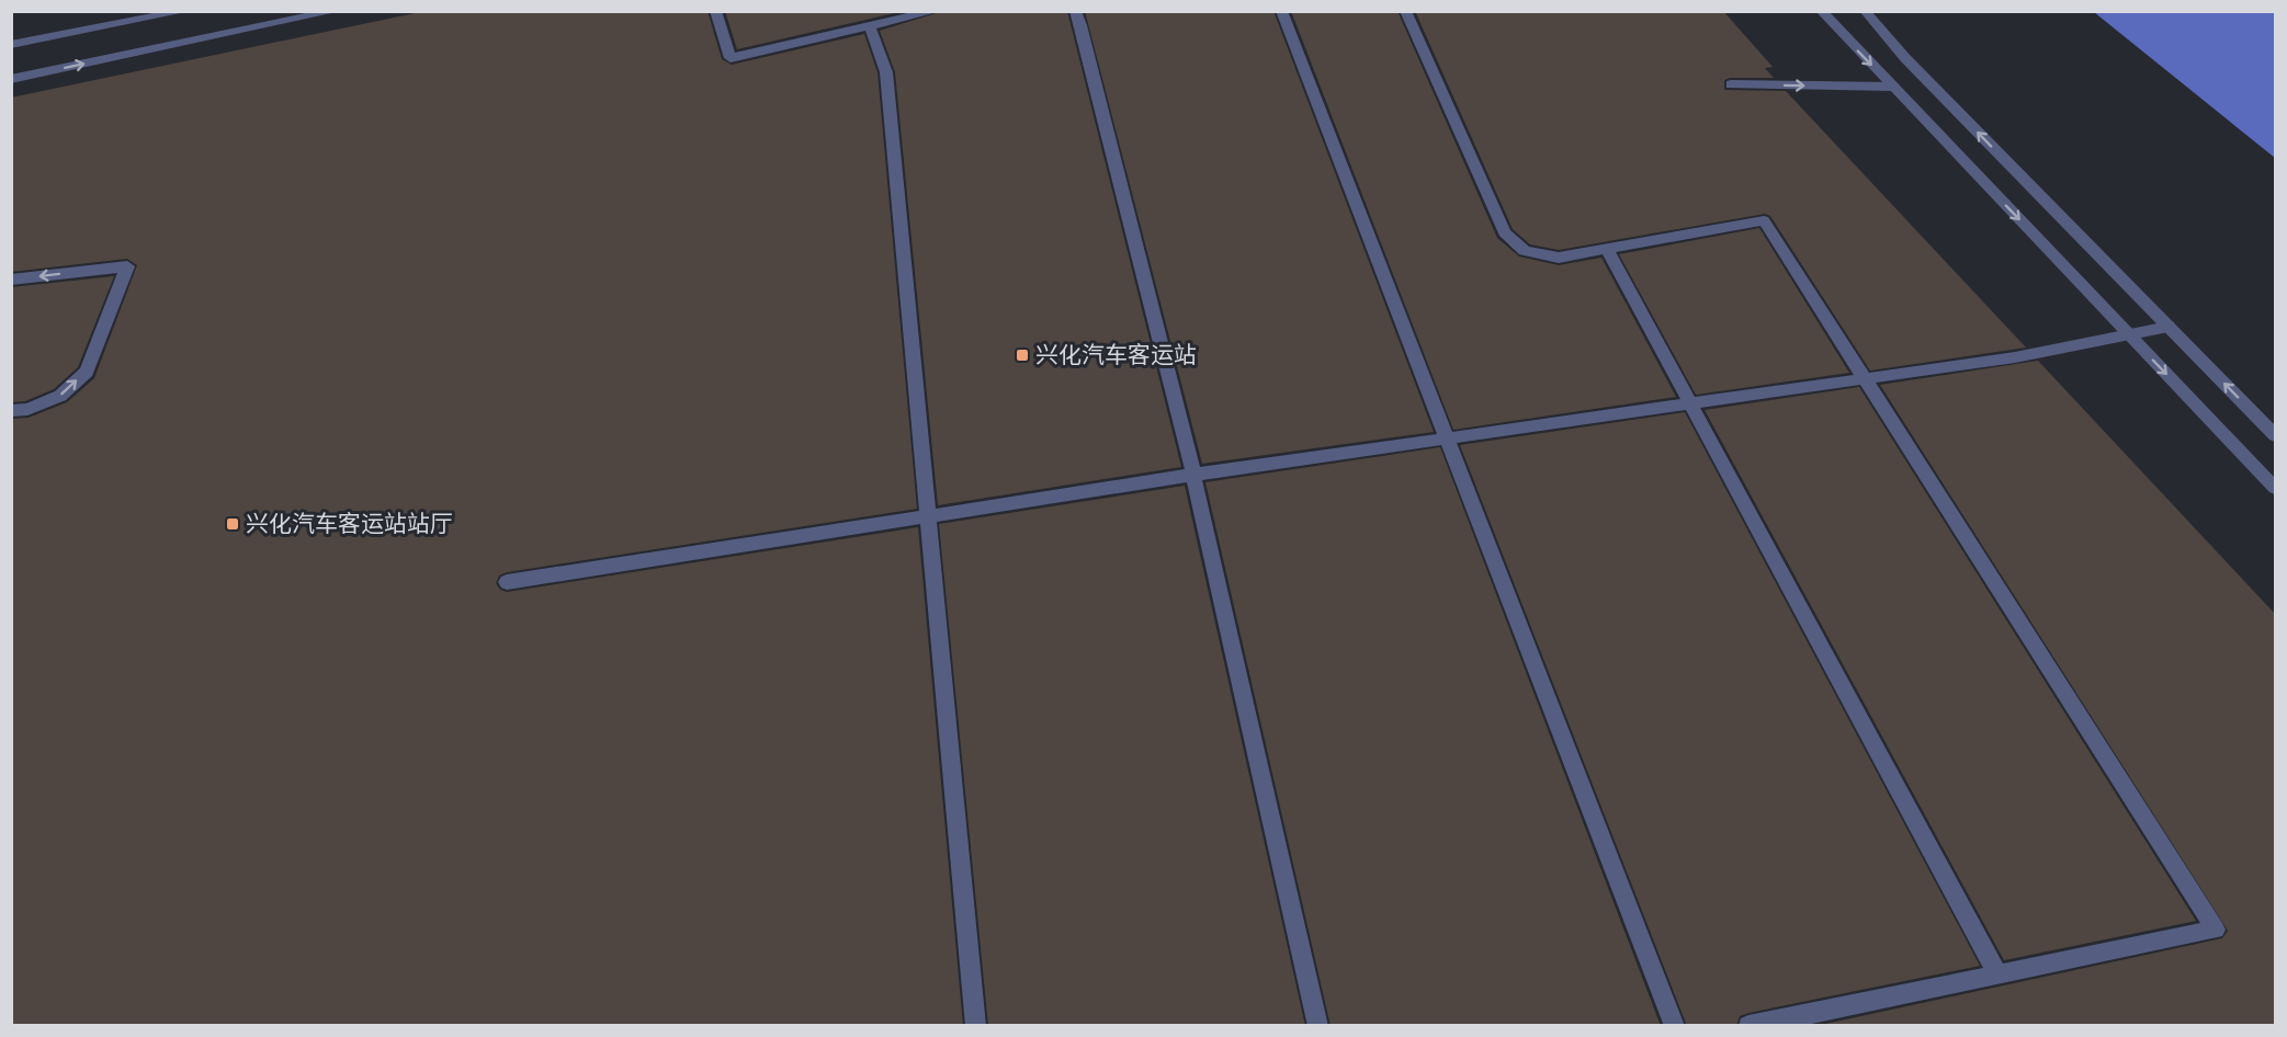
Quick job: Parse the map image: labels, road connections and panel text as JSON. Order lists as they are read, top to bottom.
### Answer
{
  "places": {
    "transit": ["兴化汽车客运站", "兴化汽车客运站站厅"]
  }
}
